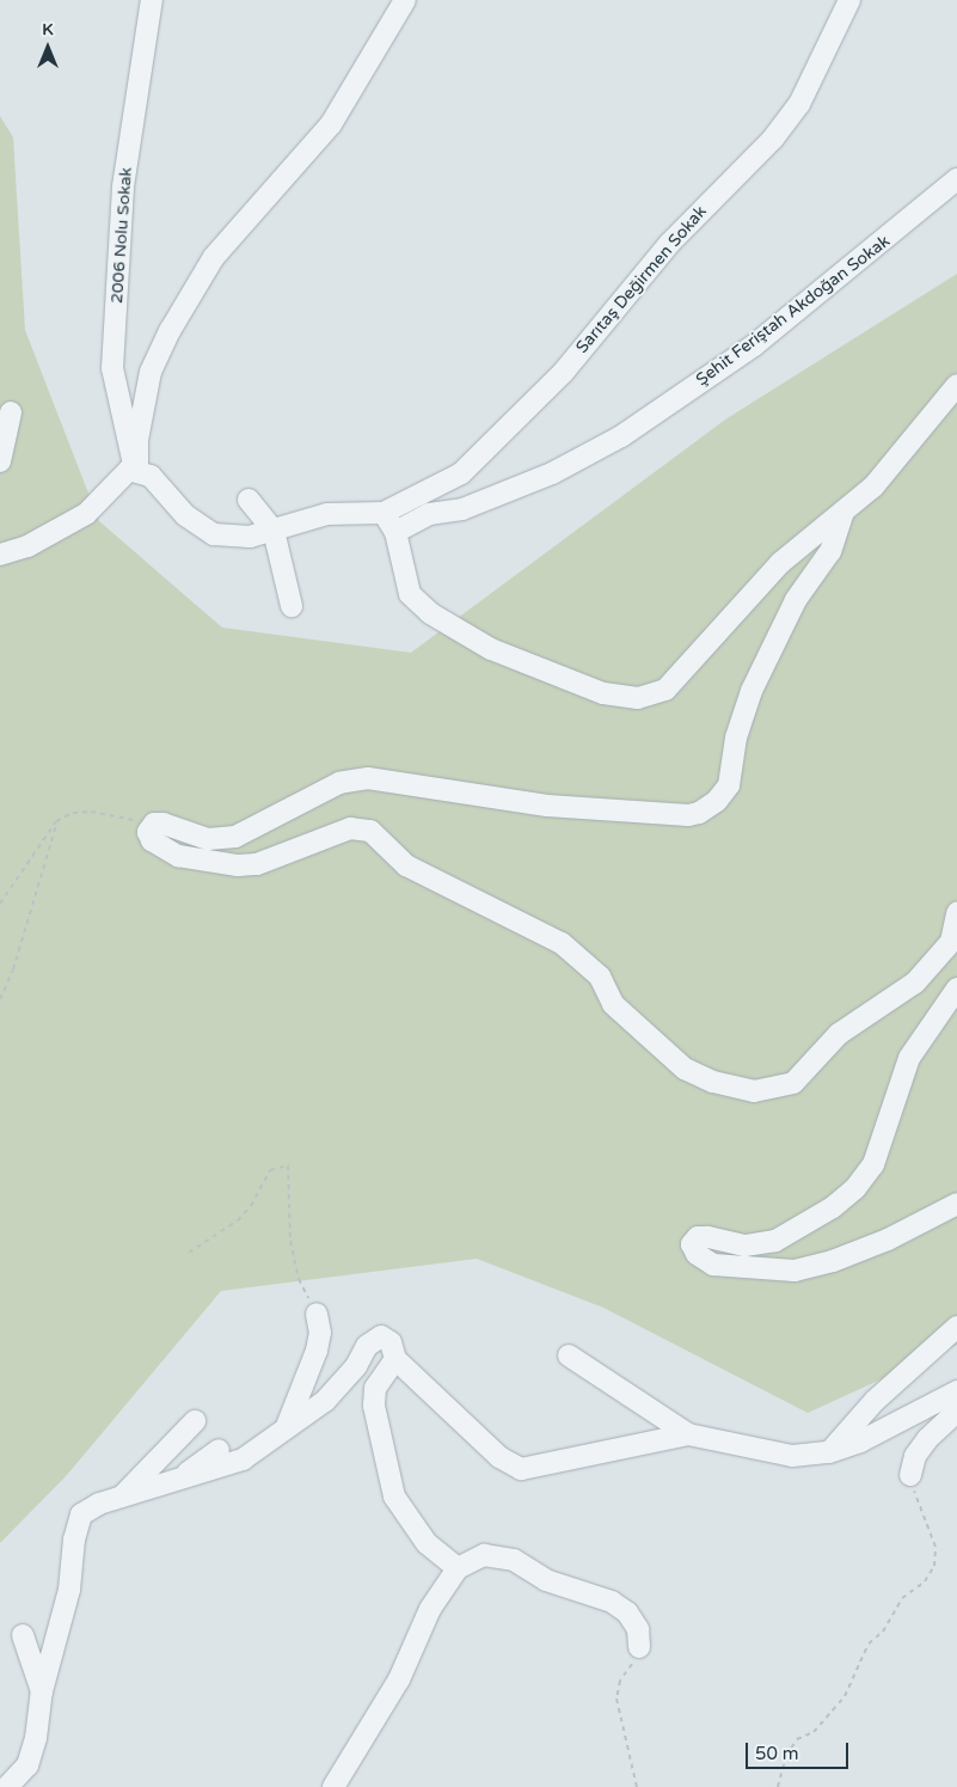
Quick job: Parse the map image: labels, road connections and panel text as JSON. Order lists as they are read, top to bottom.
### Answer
{
  "streets": {
    "street": ["2006 Nolu Sokak", "Sarıtaş Değirmen Sokak", "Şehit Feriştah Akdoğan Sokak"]
  },
  "scale_bar": "50 m",
  "north": "top"
}
